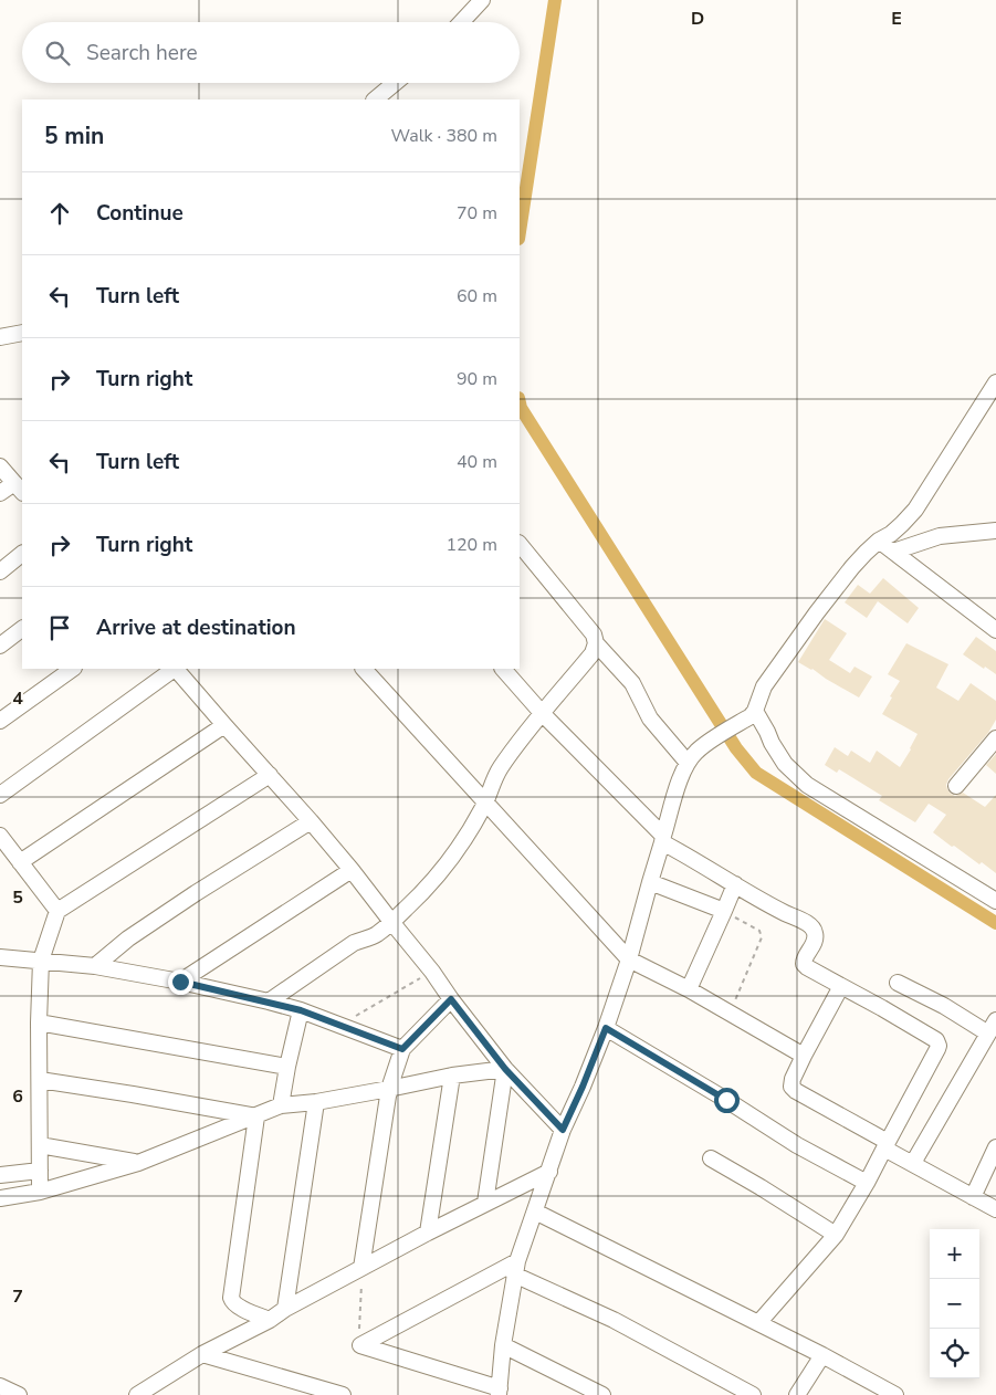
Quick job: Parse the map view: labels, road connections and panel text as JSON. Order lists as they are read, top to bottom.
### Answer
{
  "page": {
    "search": "Search here",
    "heading": ["5 min", "Walk · 380 m"],
    "list": [
      ["Continue", "70 m"],
      ["Turn left", "60 m"],
      ["Turn right", "90 m"],
      ["Turn left", "40 m"],
      ["Turn right", "120 m"],
      "Arrive at destination"
    ],
    "map_buttons": ["+", "−"]
  },
  "grid": {
    "columns": ["D", "E"],
    "rows": [
      "4",
      "5",
      "6",
      "7"
    ]
  }
}
